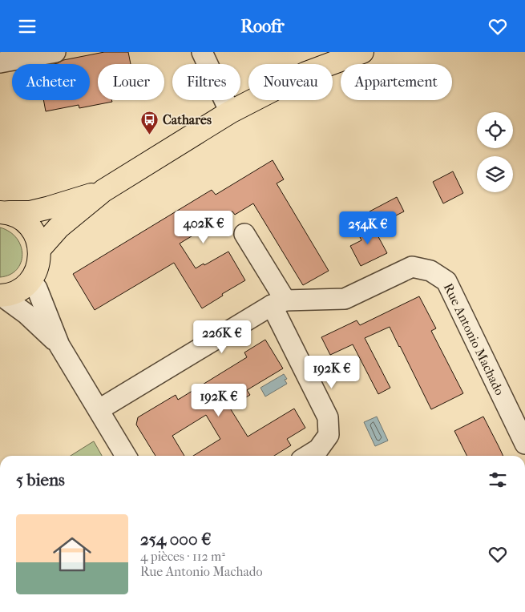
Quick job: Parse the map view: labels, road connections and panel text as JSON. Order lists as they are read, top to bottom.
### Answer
{
  "streets": {
    "street": ["Rue Antonio Machado"]
  },
  "places": {
    "bus stop": ["Cathares"]
  },
  "page": {
    "header": "Roofr",
    "chip": [
      "Acheter",
      "Louer",
      "Filtres",
      "Nouveau",
      "Appartement"
    ],
    "price": [
      "402K €",
      "254K €",
      "226K €",
      "192K €",
      "192K €"
    ],
    "heading": "5 biens",
    "list": [
      {
        "name": "254 000 €",
        "note": "4 pièces · 112 m² · Rue Antonio Machado"
      }
    ]
  }
}
